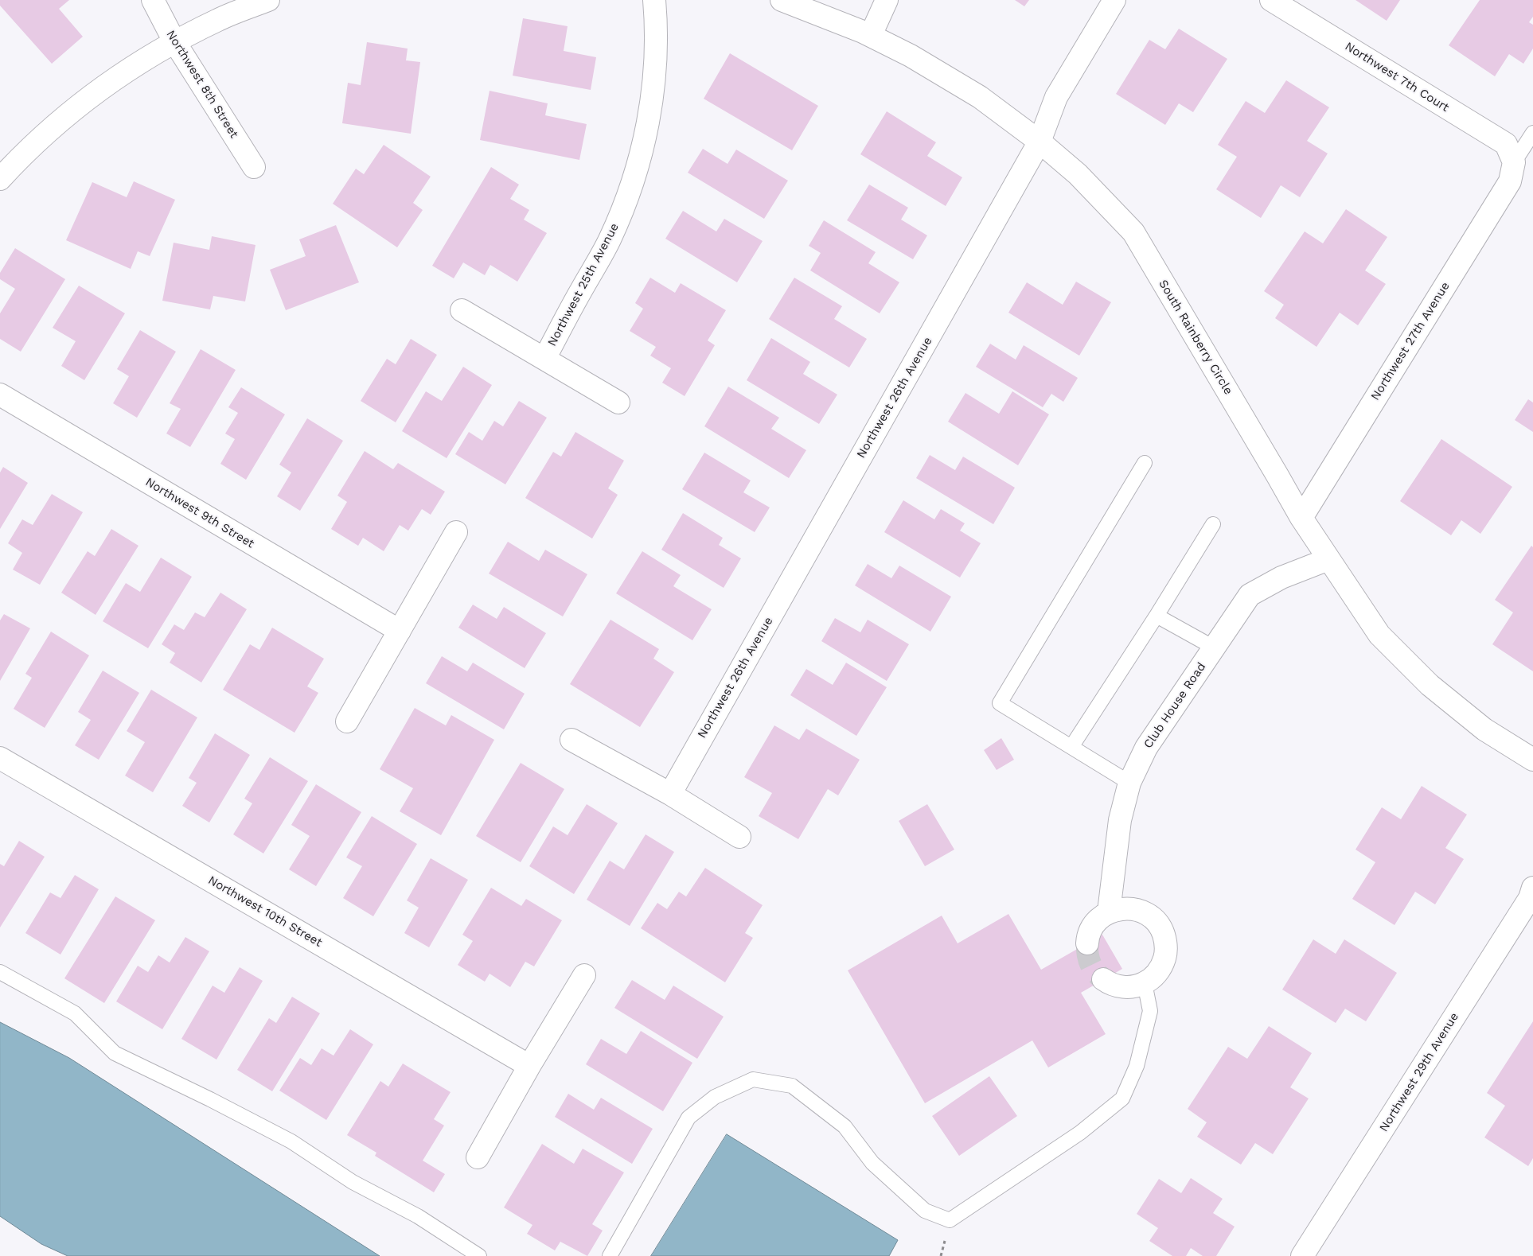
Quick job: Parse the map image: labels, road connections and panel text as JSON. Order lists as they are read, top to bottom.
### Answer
{
  "streets": {
    "street": [
      "Northwest 7th Court",
      "Northwest 8th Street",
      "Northwest 25th Avenue",
      "South Rainberry Circle",
      "Northwest 27th Avenue",
      "Northwest 26th Avenue",
      "Northwest 9th Street",
      "Club House Road",
      "Northwest 10th Street",
      "Northwest 29th Avenue"
    ]
  },
  "crossings": [
    ["Northwest 7th Court", "Northwest 27th Avenue"],
    ["South Rainberry Circle", "Northwest 27th Avenue"],
    ["South Rainberry Circle", "Northwest 26th Avenue"],
    ["South Rainberry Circle", "Club House Road"]
  ]
}
